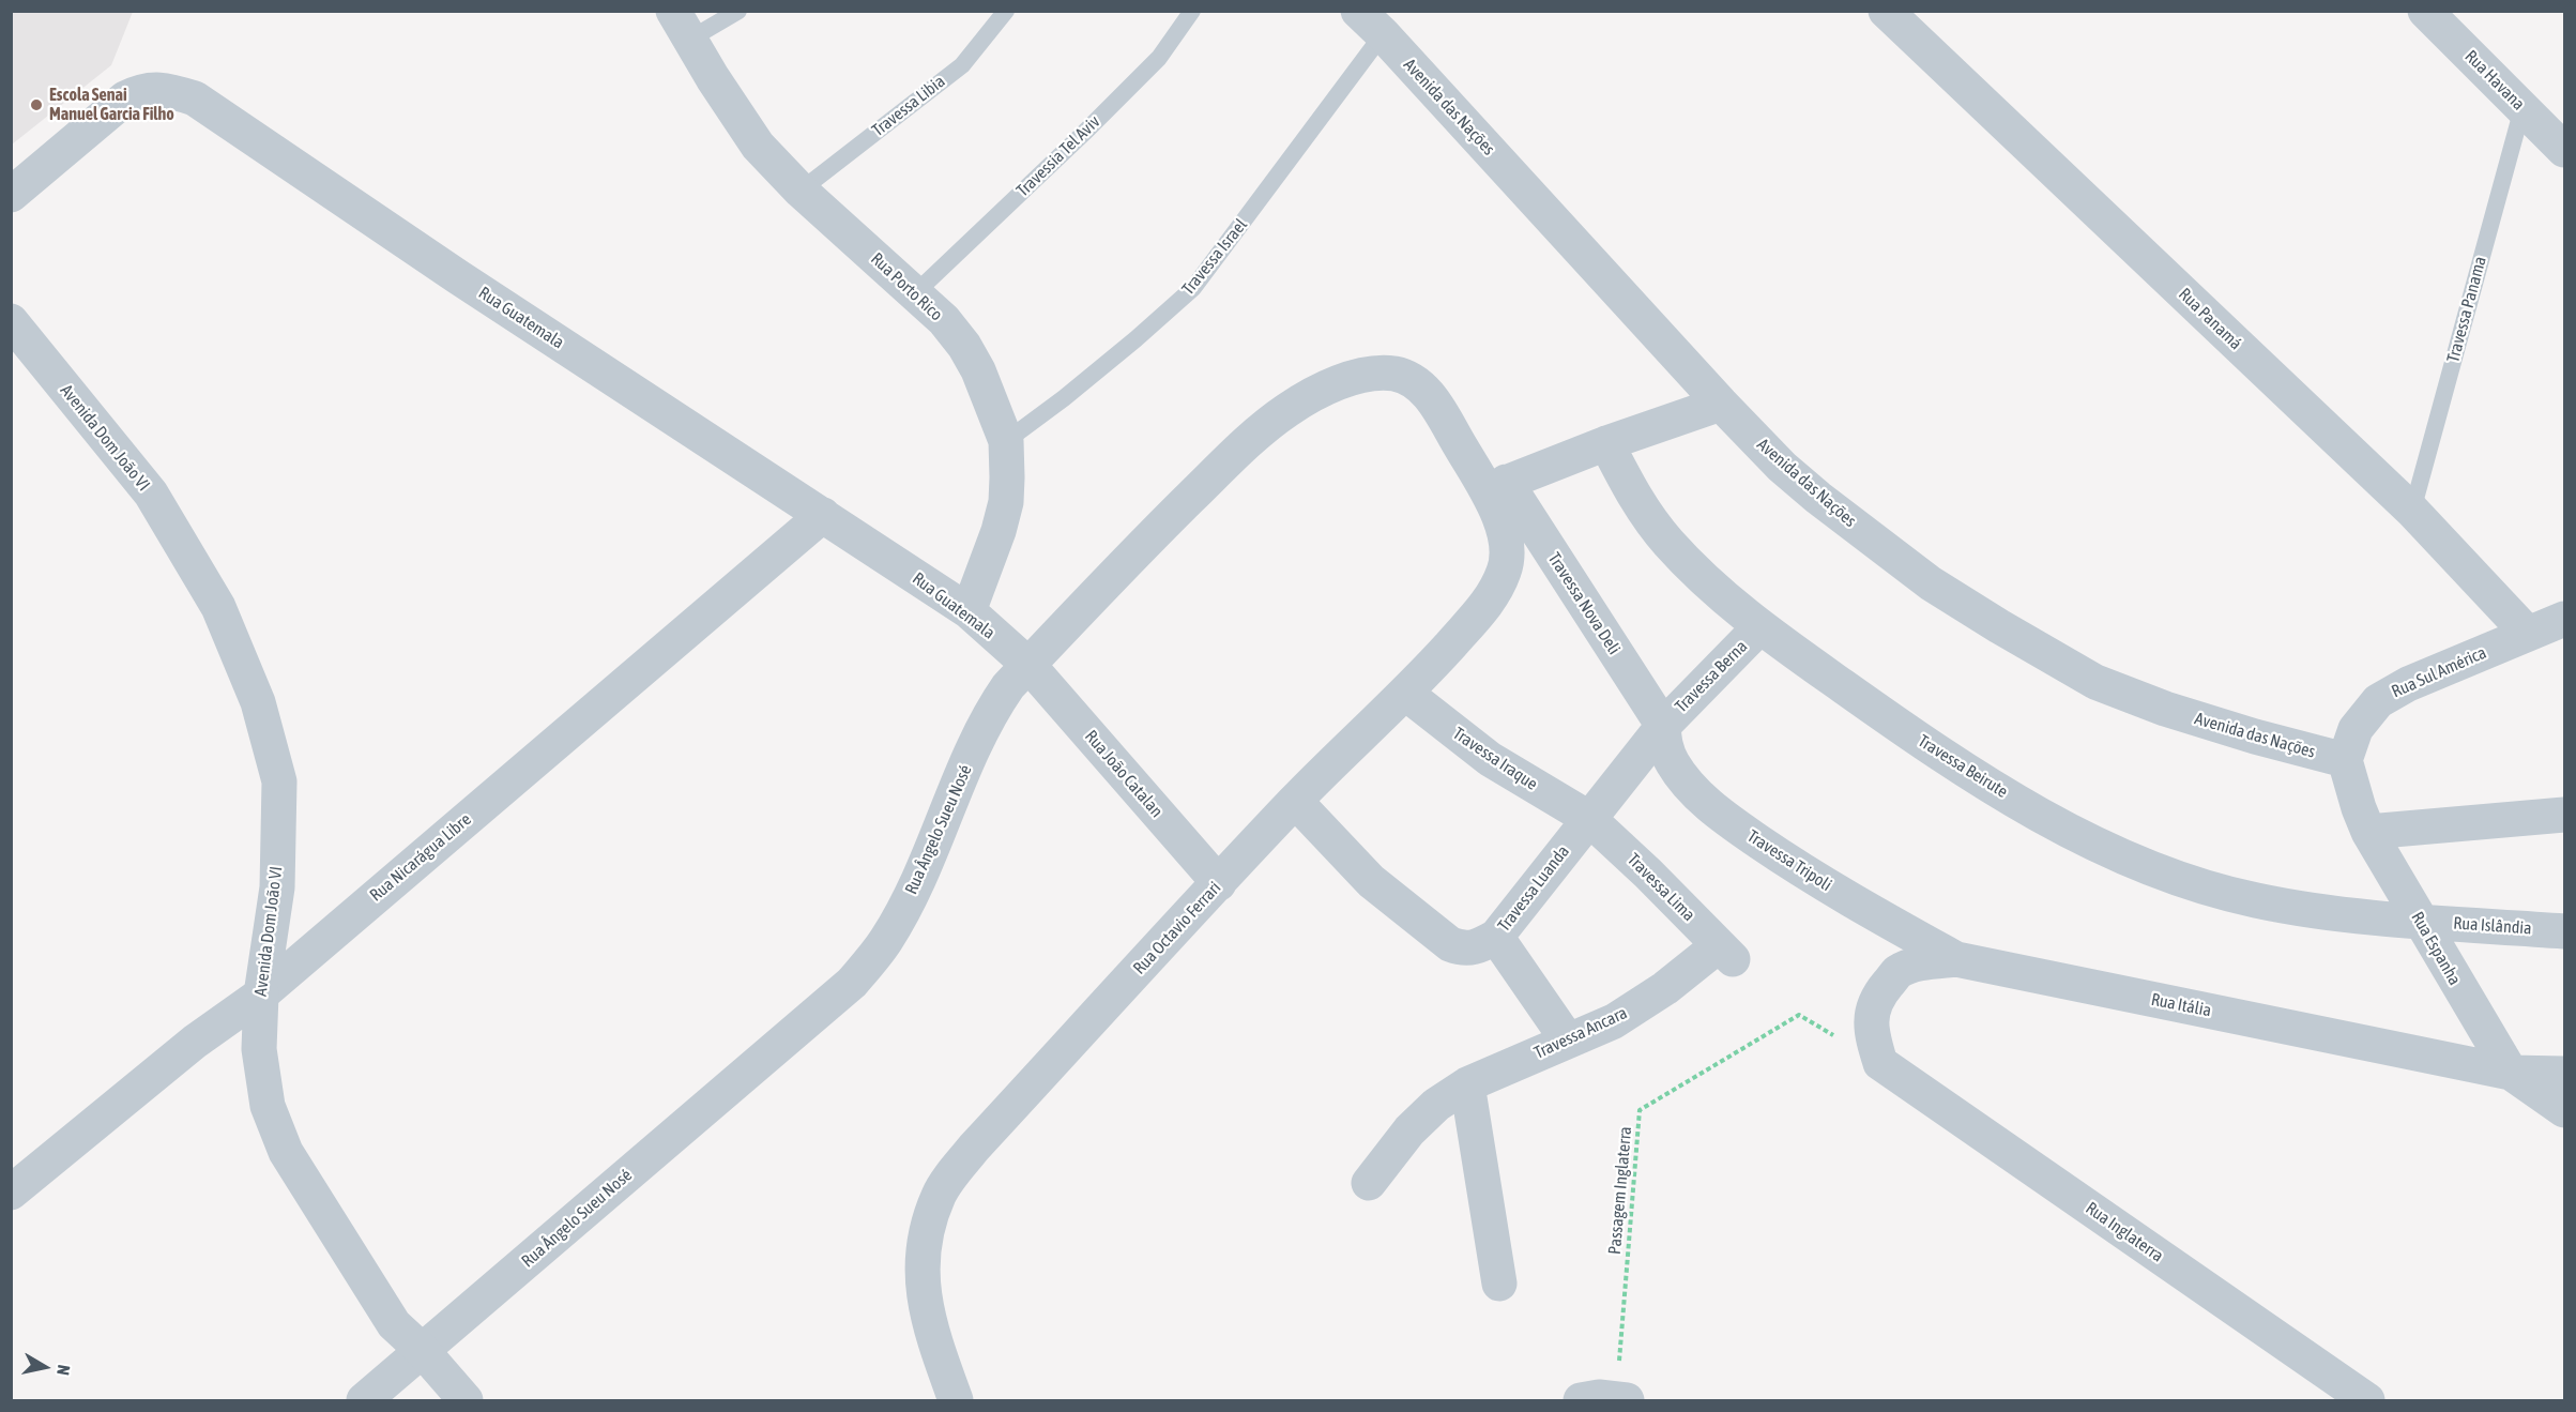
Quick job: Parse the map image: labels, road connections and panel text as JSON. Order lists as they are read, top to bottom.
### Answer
{
  "streets": {
    "street": [
      "Rua Havana",
      "Avenida das Nações",
      "Rua Porto Rico",
      "Rua Guatemala",
      "Rua Panamá",
      "Avenida Dom João VI",
      "Travessa Nova Deli",
      "Rua Sul América",
      "Travessa Berna",
      "Travessa Iraque",
      "Travessa Beirute",
      "Rua João Catalan",
      "Rua Ângelo Sueu Nosé",
      "Rua Nicarágua Libre",
      "Travessa Tripoli",
      "Travessa Lima",
      "Travessa Luanda",
      "Rua Islândia",
      "Rua Octavio Ferrari",
      "Rua Espanha",
      "Rua Itália",
      "Travessa Ancara",
      "Rua Inglaterra"
    ],
    "lane": [
      "Travessa Libia",
      "Travessia Tel Aviv",
      "Travessa Israel",
      "Travessa Panama"
    ],
    "path": ["Passagem Inglaterra"]
  },
  "crossings": [
    ["Rua Havana", "Travessa Panama"],
    ["Travessa Libia", "Rua Porto Rico"],
    ["Avenida das Nações", "Travessa Israel"],
    ["Avenida das Nações", "Rua Sul América"],
    ["Avenida das Nações", "Rua Espanha"],
    ["Travessia Tel Aviv", "Rua Porto Rico"],
    ["Travessa Israel", "Rua Porto Rico"],
    ["Rua Porto Rico", "Rua Guatemala"],
    ["Travessa Panama", "Rua Panamá"],
    ["Rua Guatemala", "Rua João Catalan"],
    ["Rua Guatemala", "Rua Ângelo Sueu Nosé"],
    ["Rua Guatemala", "Rua Nicarágua Libre"],
    ["Rua Panamá", "Rua Sul América"],
    ["Avenida Dom João VI", "Rua Ângelo Sueu Nosé"],
    ["Avenida Dom João VI", "Rua Nicarágua Libre"],
    ["Travessa Nova Deli", "Travessa Berna"],
    ["Travessa Nova Deli", "Rua Ângelo Sueu Nosé"],
    ["Travessa Nova Deli", "Travessa Tripoli"],
    ["Travessa Nova Deli", "Travessa Luanda"],
    ["Travessa Nova Deli", "Rua Octavio Ferrari"],
    ["Rua Sul América", "Rua Espanha"],
    ["Travessa Berna", "Travessa Beirute"],
    ["Travessa Berna", "Travessa Tripoli"],
    ["Travessa Berna", "Travessa Luanda"],
    ["Travessa Iraque", "Travessa Lima"],
    ["Travessa Iraque", "Travessa Luanda"],
    ["Travessa Iraque", "Rua Octavio Ferrari"],
    ["Travessa Beirute", "Rua Islândia"],
    ["Travessa Beirute", "Rua Espanha"],
    ["Rua João Catalan", "Rua Ângelo Sueu Nosé"],
    ["Rua João Catalan", "Rua Octavio Ferrari"],
    ["Rua Ângelo Sueu Nosé", "Rua Octavio Ferrari"],
    ["Travessa Tripoli", "Travessa Luanda"],
    ["Travessa Tripoli", "Rua Itália"],
    ["Travessa Lima", "Travessa Luanda"],
    ["Travessa Lima", "Travessa Ancara"],
    ["Travessa Luanda", "Rua Octavio Ferrari"],
    ["Rua Islândia", "Rua Espanha"],
    ["Rua Espanha", "Rua Itália"],
    ["Rua Itália", "Passagem Inglaterra"],
    ["Rua Itália", "Rua Inglaterra"],
    ["Passagem Inglaterra", "Rua Inglaterra"]
  ],
  "places": ["Escola Senai Manuel Garcia Filho"],
  "north": "right"
}
